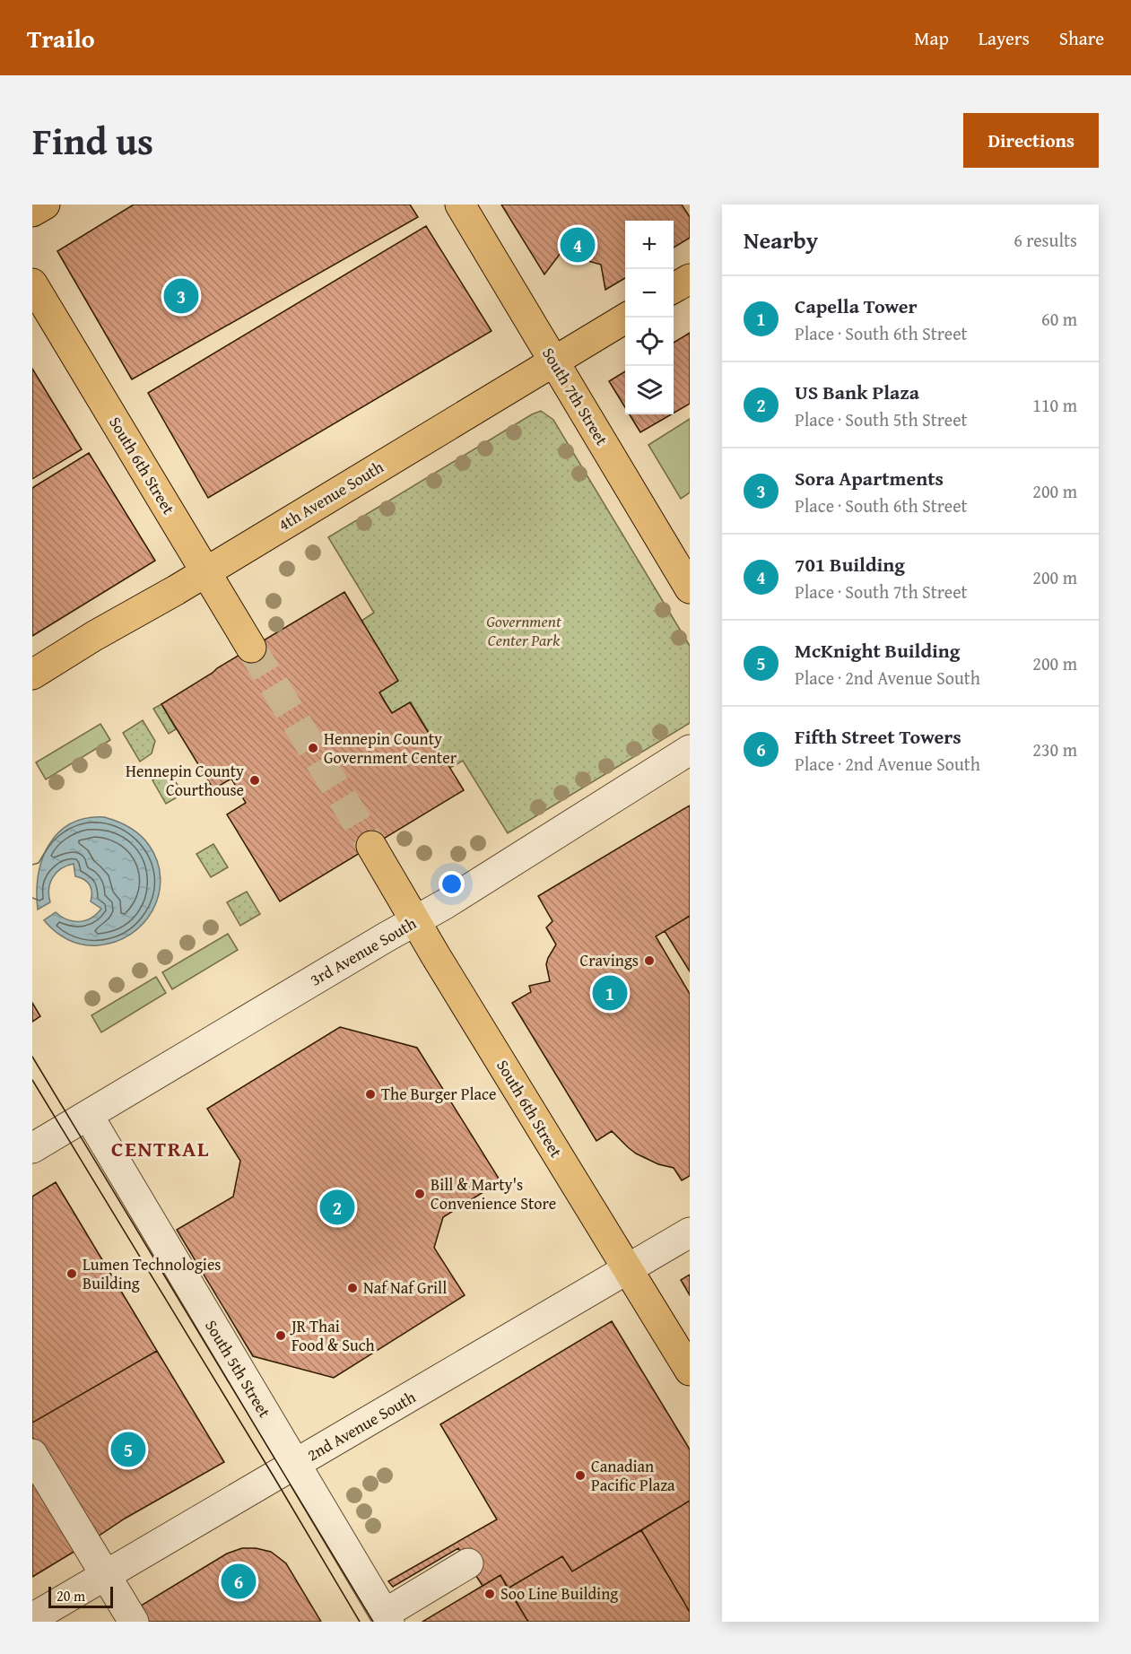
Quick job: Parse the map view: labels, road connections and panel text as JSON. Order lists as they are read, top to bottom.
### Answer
{
  "streets": {
    "main road": ["South 7th Street", "South 6th Street", "4th Avenue South"],
    "street": ["3rd Avenue South", "South 5th Street", "2nd Avenue South"]
  },
  "crossings": [
    ["South 7th Street", "4th Avenue South"],
    ["South 6th Street", "4th Avenue South"],
    ["South 6th Street", "3rd Avenue South"],
    ["South 6th Street", "2nd Avenue South"],
    ["3rd Avenue South", "South 5th Street"],
    ["South 5th Street", "2nd Avenue South"]
  ],
  "districts": ["CENTRAL"],
  "parks": ["Government Center Park"],
  "places": [
    "Hennepin County Government Center",
    "Hennepin County Courthouse",
    "Cravings",
    "The Burger Place",
    "Bill & Marty's Convenience Store",
    "Lumen Technologies Building",
    "Naf Naf Grill",
    "JR Thai Food & Such",
    "Canadian Pacific Plaza",
    "Soo Line Building"
  ],
  "scale_bar": "20 m",
  "page": {
    "header": "Trailo",
    "nav": ["Map", "Layers", "Share"],
    "title": "Find us",
    "buttons": "Directions",
    "heading": ["Nearby", "6 results"],
    "map_buttons": ["+", "−"],
    "pins": [
      "4",
      "3",
      "1",
      "2",
      "5",
      "6"
    ],
    "list": [
      {
        "mark": "1",
        "name": "Capella Tower",
        "note": "Place · South 6th Street",
        "value": "60 m"
      },
      {
        "mark": "2",
        "name": "US Bank Plaza",
        "note": "Place · South 5th Street",
        "value": "110 m"
      },
      {
        "mark": "3",
        "name": "Sora Apartments",
        "note": "Place · South 6th Street",
        "value": "200 m"
      },
      {
        "mark": "4",
        "name": "701 Building",
        "note": "Place · South 7th Street",
        "value": "200 m"
      },
      {
        "mark": "5",
        "name": "McKnight Building",
        "note": "Place · 2nd Avenue South",
        "value": "200 m"
      },
      {
        "mark": "6",
        "name": "Fifth Street Towers",
        "note": "Place · 2nd Avenue South",
        "value": "230 m"
      }
    ],
    "scale": "20 m"
  }
}
